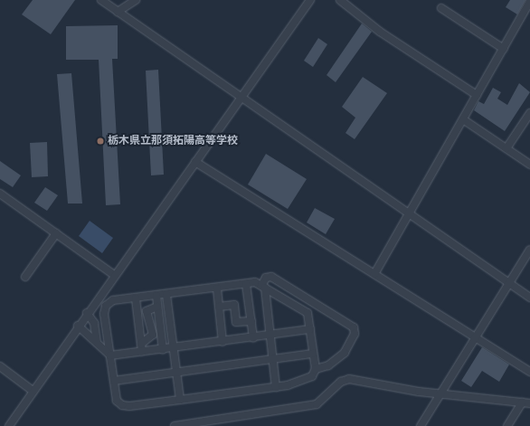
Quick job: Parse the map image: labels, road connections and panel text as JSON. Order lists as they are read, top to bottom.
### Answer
{
  "places": ["栃木県立那須拓陽高等学校"]
}
